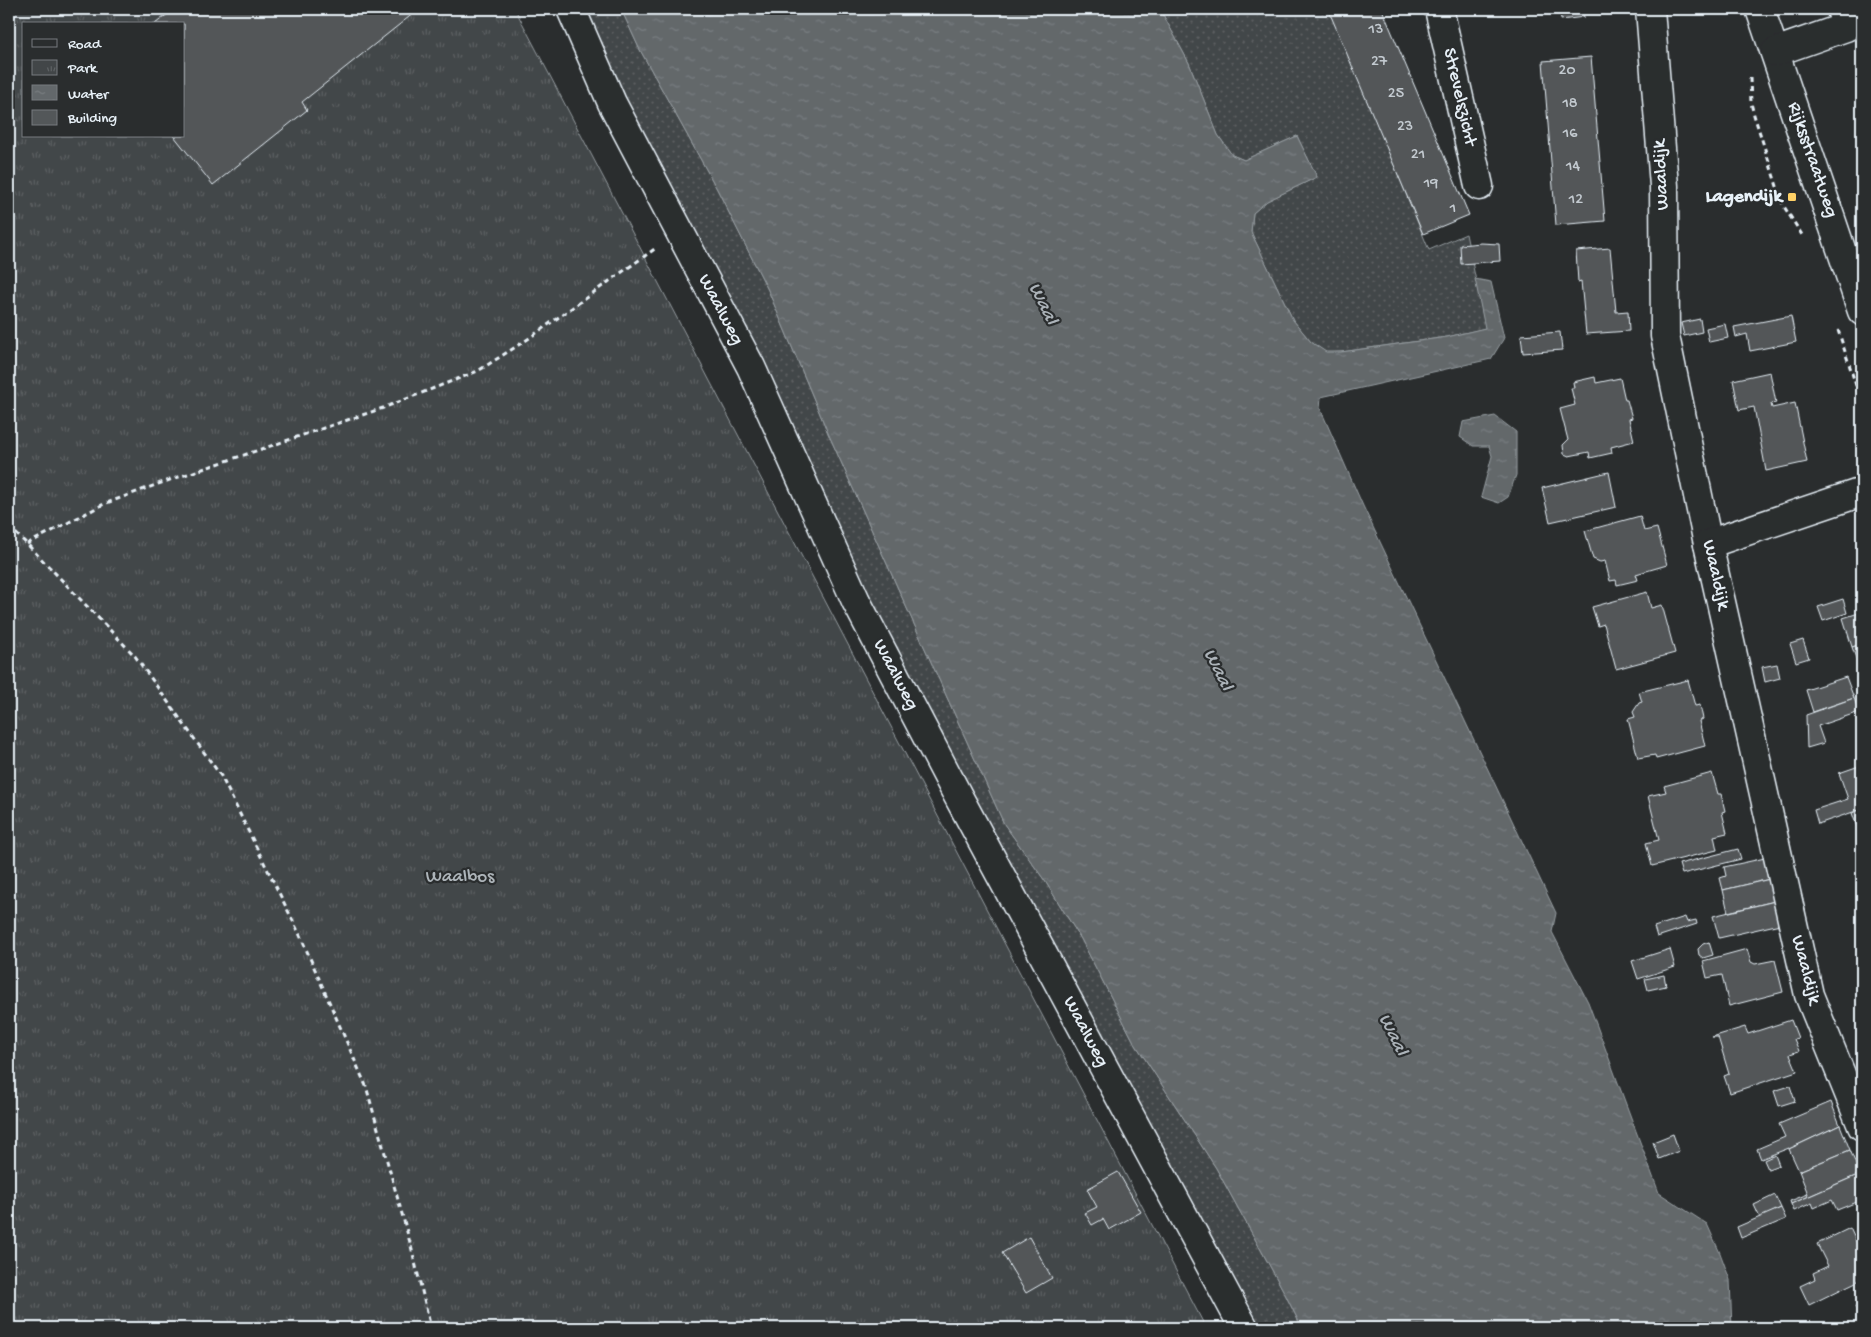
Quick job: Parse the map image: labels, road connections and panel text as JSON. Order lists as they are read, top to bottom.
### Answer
{
  "streets": {
    "street": [
      "Strevelszicht",
      "Rijksstraatweg",
      "Waaldijk",
      "Waalweg"
    ]
  },
  "water": ["Waal"],
  "parks": ["Waalbos"],
  "places": {
    "transit": ["Lagendijk"]
  },
  "house_numbers": [
    "13",
    "27",
    "20",
    "25",
    "18",
    "23",
    "16",
    "21",
    "14",
    "19",
    "12",
    "1"
  ],
  "legend": [
    "Road",
    "Park",
    "Water",
    "Building"
  ]
}
